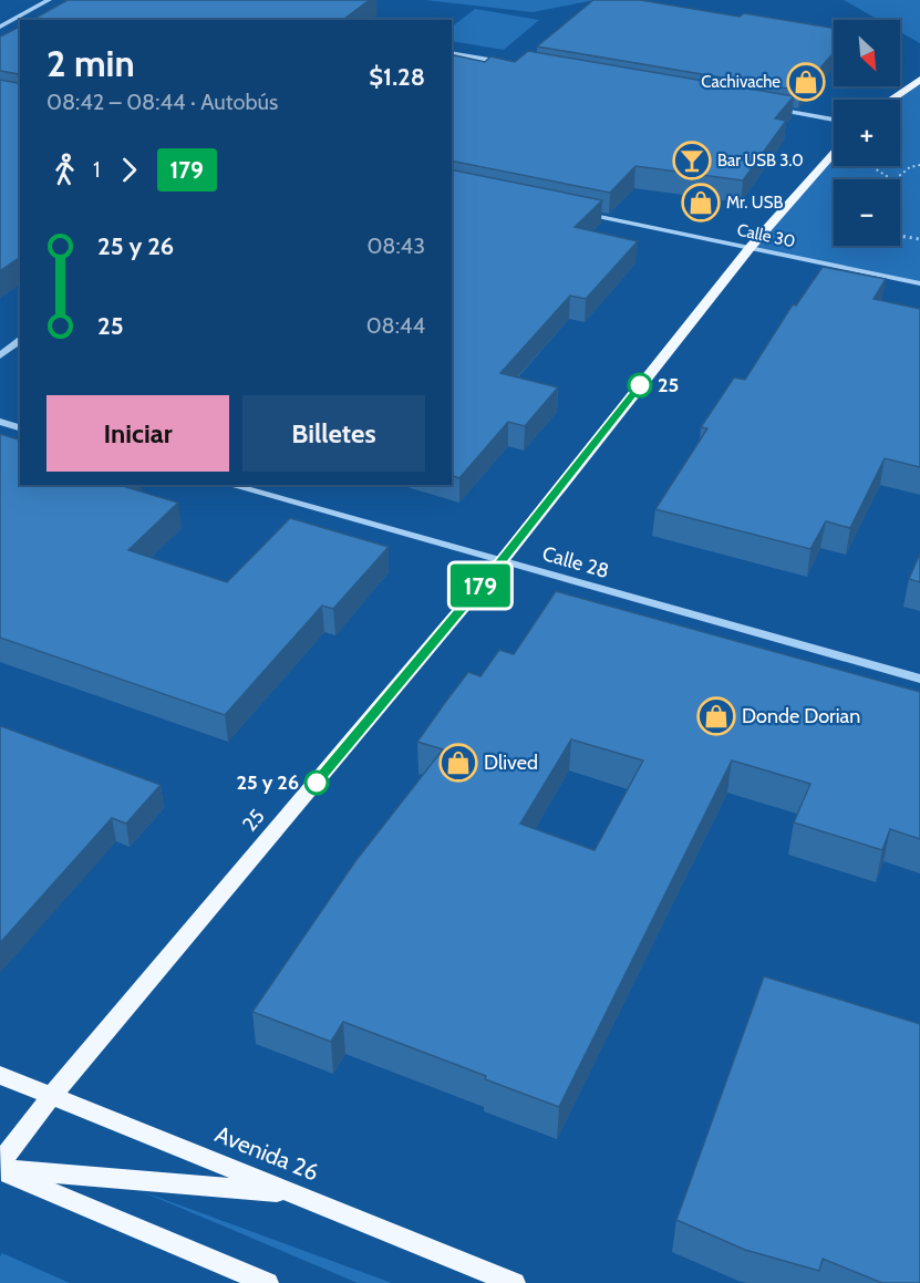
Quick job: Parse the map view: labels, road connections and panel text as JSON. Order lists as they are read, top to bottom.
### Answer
{
  "streets": {
    "main road": ["25", "Avenida 26"],
    "street": ["Calle 30", "Calle 28"]
  },
  "crossings": [
    ["Calle 30", "25"],
    ["Calle 28", "25"],
    ["25", "Avenida 26"]
  ],
  "places": {
    "shop": [
      "Cachivache",
      "Mr. USB",
      "Donde Dorian",
      "Dlived"
    ],
    "bar": ["Bar USB 3.0"],
    "other": ["25", "25 y 26"]
  },
  "lines": ["bus line 179"],
  "north": "bottom right",
  "page": {
    "on_map": "179",
    "map_buttons": ["+", "−"],
    "heading": ["2 min", "08:42 – 08:44 · Autobús", "$1.28"],
    "legs": ["1", "179"],
    "list": [
      {
        "name": "25 y 26",
        "value": "08:43"
      },
      {
        "name": "25",
        "value": "08:44"
      }
    ],
    "buttons": ["Iniciar", "Billetes"]
  }
}
